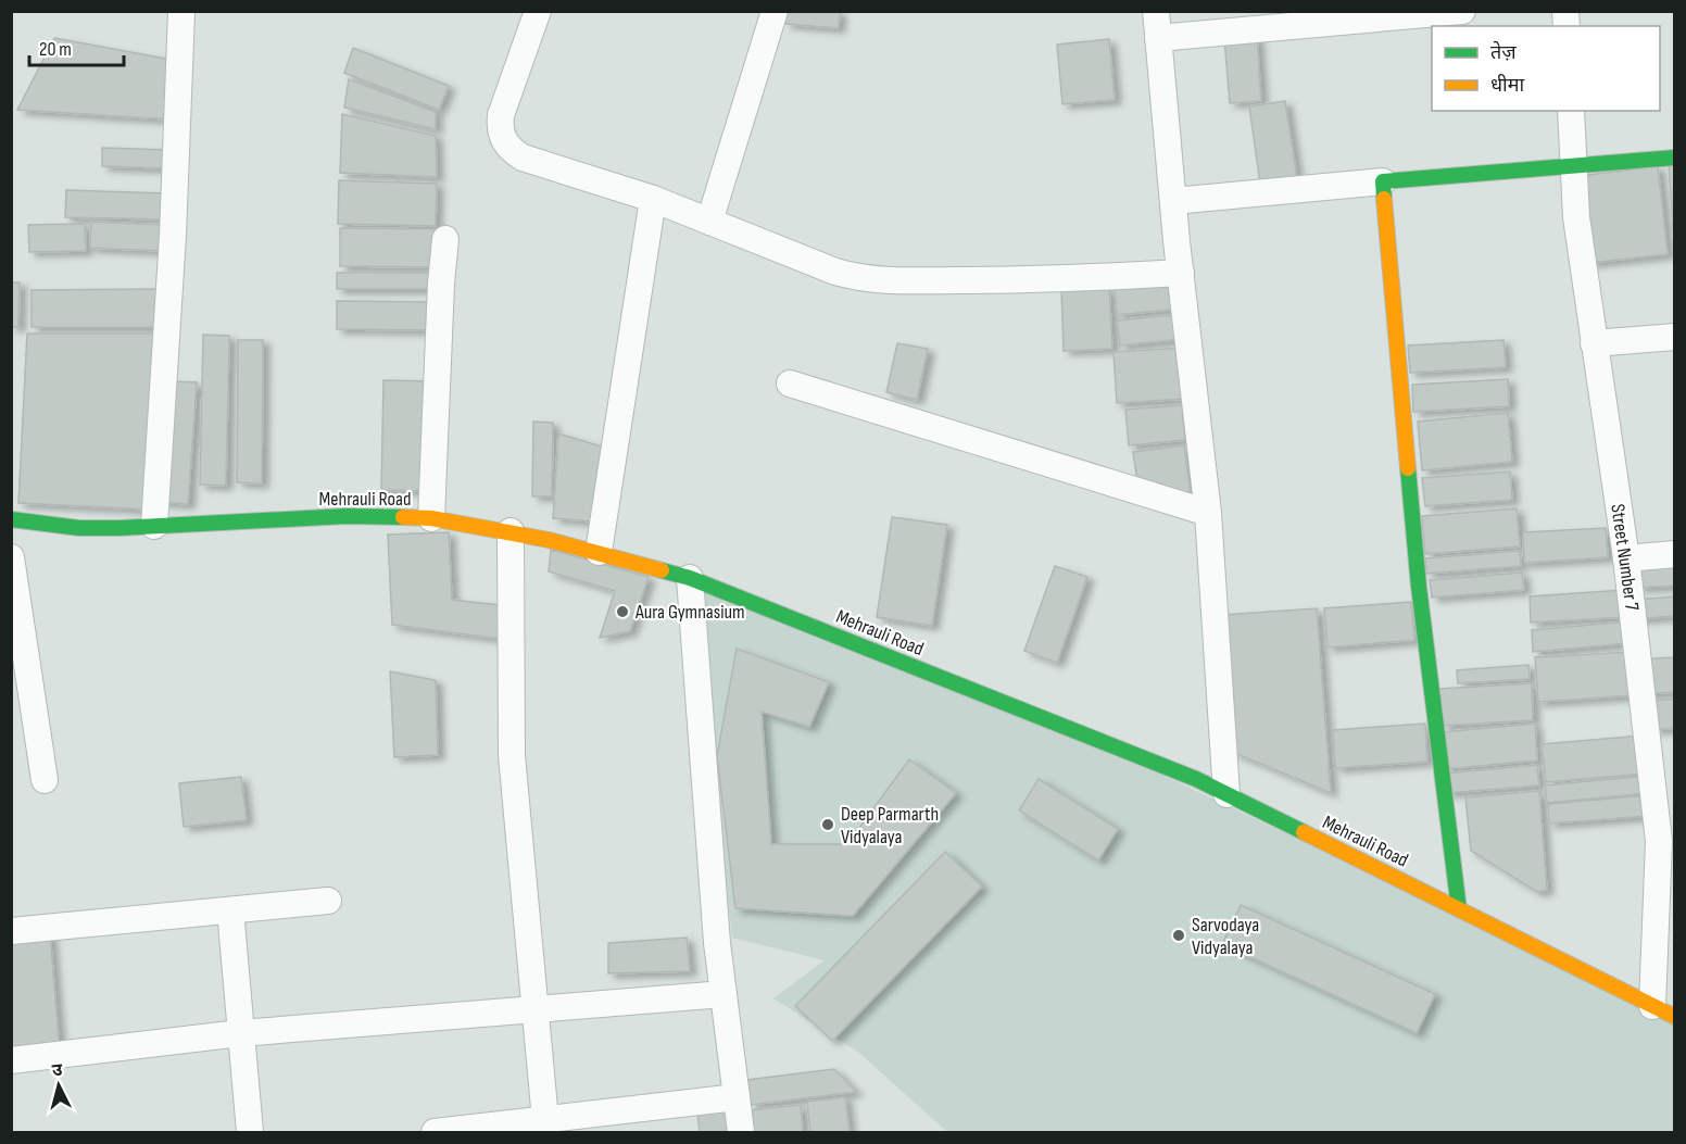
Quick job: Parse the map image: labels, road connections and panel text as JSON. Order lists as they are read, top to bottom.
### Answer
{
  "streets": {
    "street": ["Mehrauli Road", "Street Number 7"]
  },
  "crossings": [
    ["Mehrauli Road", "Street Number 7"]
  ],
  "places": ["Aura Gymnasium", "Deep Parmarth Vidyalaya", "Sarvodaya Vidyalaya"],
  "legend": ["तेज़", "धीमा"],
  "scale_bar": "20 m",
  "north": "top"
}
